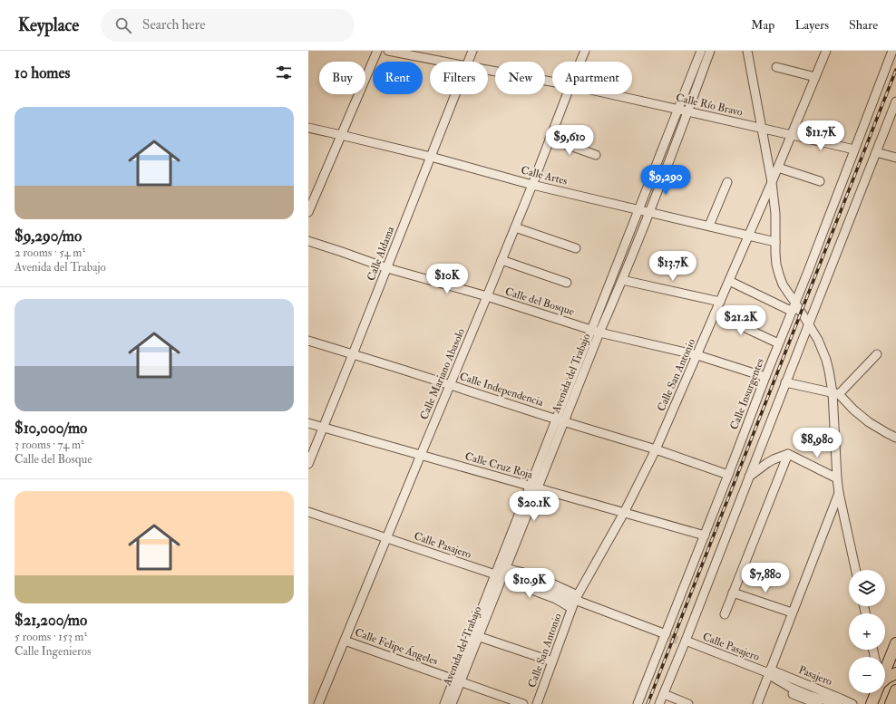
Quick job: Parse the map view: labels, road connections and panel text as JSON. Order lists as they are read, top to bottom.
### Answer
{
  "streets": {
    "street": [
      "Calle Río Bravo",
      "Calle Artes",
      "Calle Aldama",
      "Calle del Bosque",
      "Avenida del Trabajo",
      "Calle Mariano Abasolo",
      "Calle San Antonio",
      "Calle Independencia",
      "Calle Insurgentes",
      "Calle Cruz Roja",
      "Calle Pasajero",
      "Calle Felipe Ángeles",
      "Pasajero"
    ]
  },
  "crossings": [
    ["Calle Río Bravo", "Avenida del Trabajo"],
    ["Calle Río Bravo", "Calle San Antonio"],
    ["Calle Río Bravo", "Calle Insurgentes"],
    ["Calle Artes", "Calle Aldama"],
    ["Calle Artes", "Avenida del Trabajo"],
    ["Calle Artes", "Calle Mariano Abasolo"],
    ["Calle Artes", "Calle San Antonio"],
    ["Calle Aldama", "Calle del Bosque"],
    ["Calle Aldama", "Calle Independencia"],
    ["Calle Aldama", "Calle Cruz Roja"],
    ["Calle del Bosque", "Avenida del Trabajo"],
    ["Calle del Bosque", "Calle Mariano Abasolo"],
    ["Calle del Bosque", "Calle San Antonio"],
    ["Calle del Bosque", "Calle Insurgentes"],
    ["Avenida del Trabajo", "Calle Independencia"],
    ["Avenida del Trabajo", "Calle Cruz Roja"],
    ["Avenida del Trabajo", "Calle Pasajero"],
    ["Avenida del Trabajo", "Calle Felipe Ángeles"],
    ["Calle Mariano Abasolo", "Calle Independencia"],
    ["Calle Mariano Abasolo", "Calle Cruz Roja"],
    ["Calle Mariano Abasolo", "Calle Pasajero"],
    ["Calle Mariano Abasolo", "Calle Felipe Ángeles"],
    ["Calle San Antonio", "Calle Independencia"],
    ["Calle San Antonio", "Calle Cruz Roja"],
    ["Calle San Antonio", "Calle Pasajero"],
    ["Calle Independencia", "Calle Insurgentes"],
    ["Calle Insurgentes", "Calle Cruz Roja"],
    ["Calle Insurgentes", "Calle Pasajero"],
    ["Calle Pasajero", "Pasajero"]
  ],
  "page": {
    "header": "Keyplace",
    "search": "Search here",
    "nav": ["Map", "Layers", "Share"],
    "heading": "10 homes",
    "chip": [
      "Buy",
      "Rent",
      "Filters",
      "New",
      "Apartment"
    ],
    "list": [
      {
        "name": "$9,290/mo",
        "note": "2 rooms · 54 m² · Avenida del Trabajo"
      },
      {
        "name": "$10,000/mo",
        "note": "3 rooms · 74 m² · Calle del Bosque"
      },
      {
        "name": "$21,200/mo",
        "note": "5 rooms · 153 m² · Calle Ingenieros"
      }
    ],
    "price": [
      "$11.7K",
      "$9,610",
      "$9,290",
      "$13.7K",
      "$10K",
      "$21.2K",
      "$8,980",
      "$20.1K",
      "$7,880",
      "$10.9K"
    ],
    "map_buttons": ["+", "−"]
  }
}
